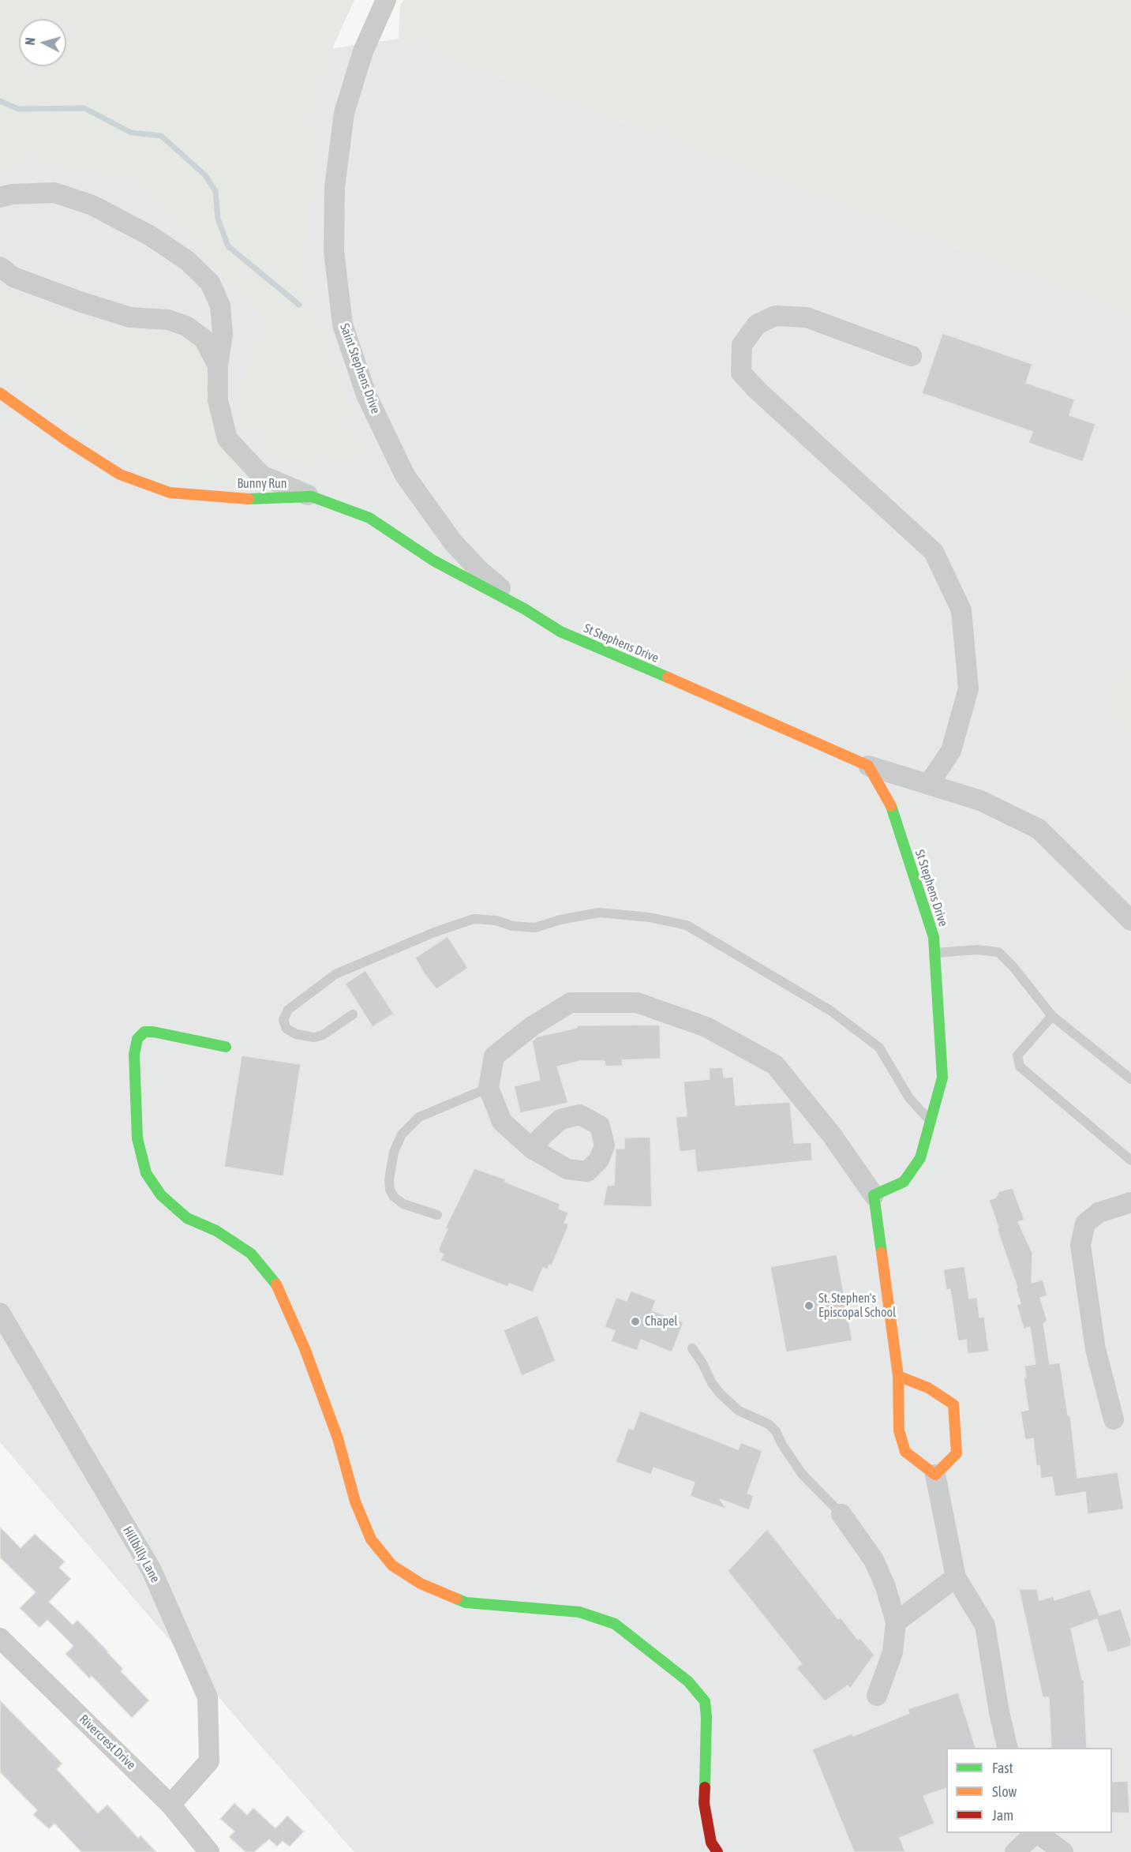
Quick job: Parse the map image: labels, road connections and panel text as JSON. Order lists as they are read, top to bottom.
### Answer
{
  "streets": {
    "street": [
      "Saint Stephens Drive",
      "Bunny Run",
      "St Stephens Drive",
      "Hillbilly Lane",
      "Rivercrest Drive"
    ]
  },
  "crossings": [
    ["Saint Stephens Drive", "Bunny Run"],
    ["Saint Stephens Drive", "St Stephens Drive"],
    ["Bunny Run", "St Stephens Drive"],
    ["Hillbilly Lane", "Rivercrest Drive"]
  ],
  "places": ["St. Stephen's Episcopal School", "Chapel"],
  "legend": ["Fast", "Slow", "Jam"],
  "north": "left"
}
